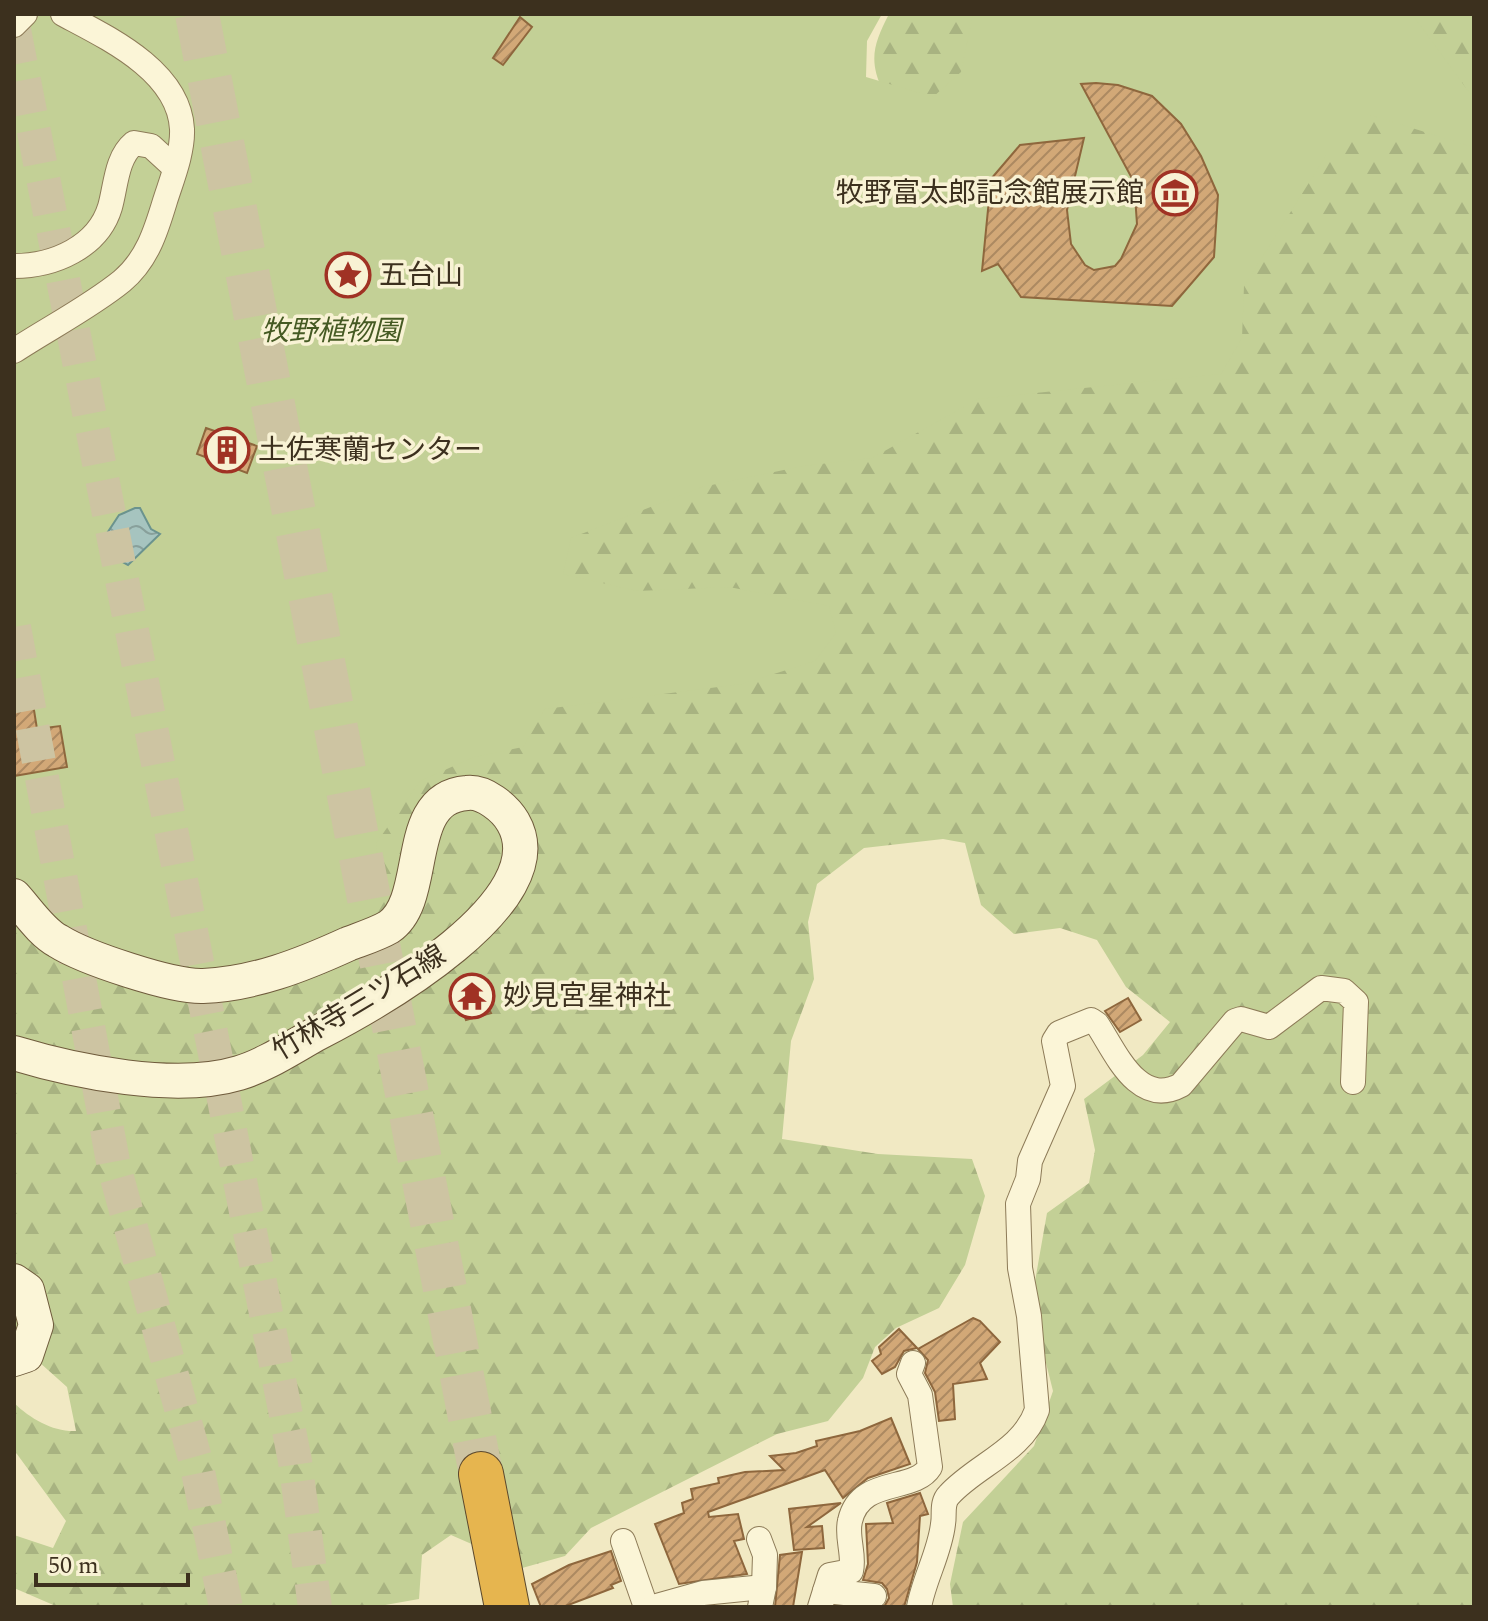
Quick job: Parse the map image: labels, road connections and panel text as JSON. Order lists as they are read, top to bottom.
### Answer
{
  "streets": {
    "main road": ["竹林寺三ツ石線"]
  },
  "parks": ["牧野植物園"],
  "places": {
    "museum": ["牧野富太郎記念館展示館"],
    "place": ["五台山"],
    "building": ["土佐寒蘭センター"],
    "temple": ["妙見宮星神社"]
  },
  "scale_bar": "50 m"
}
